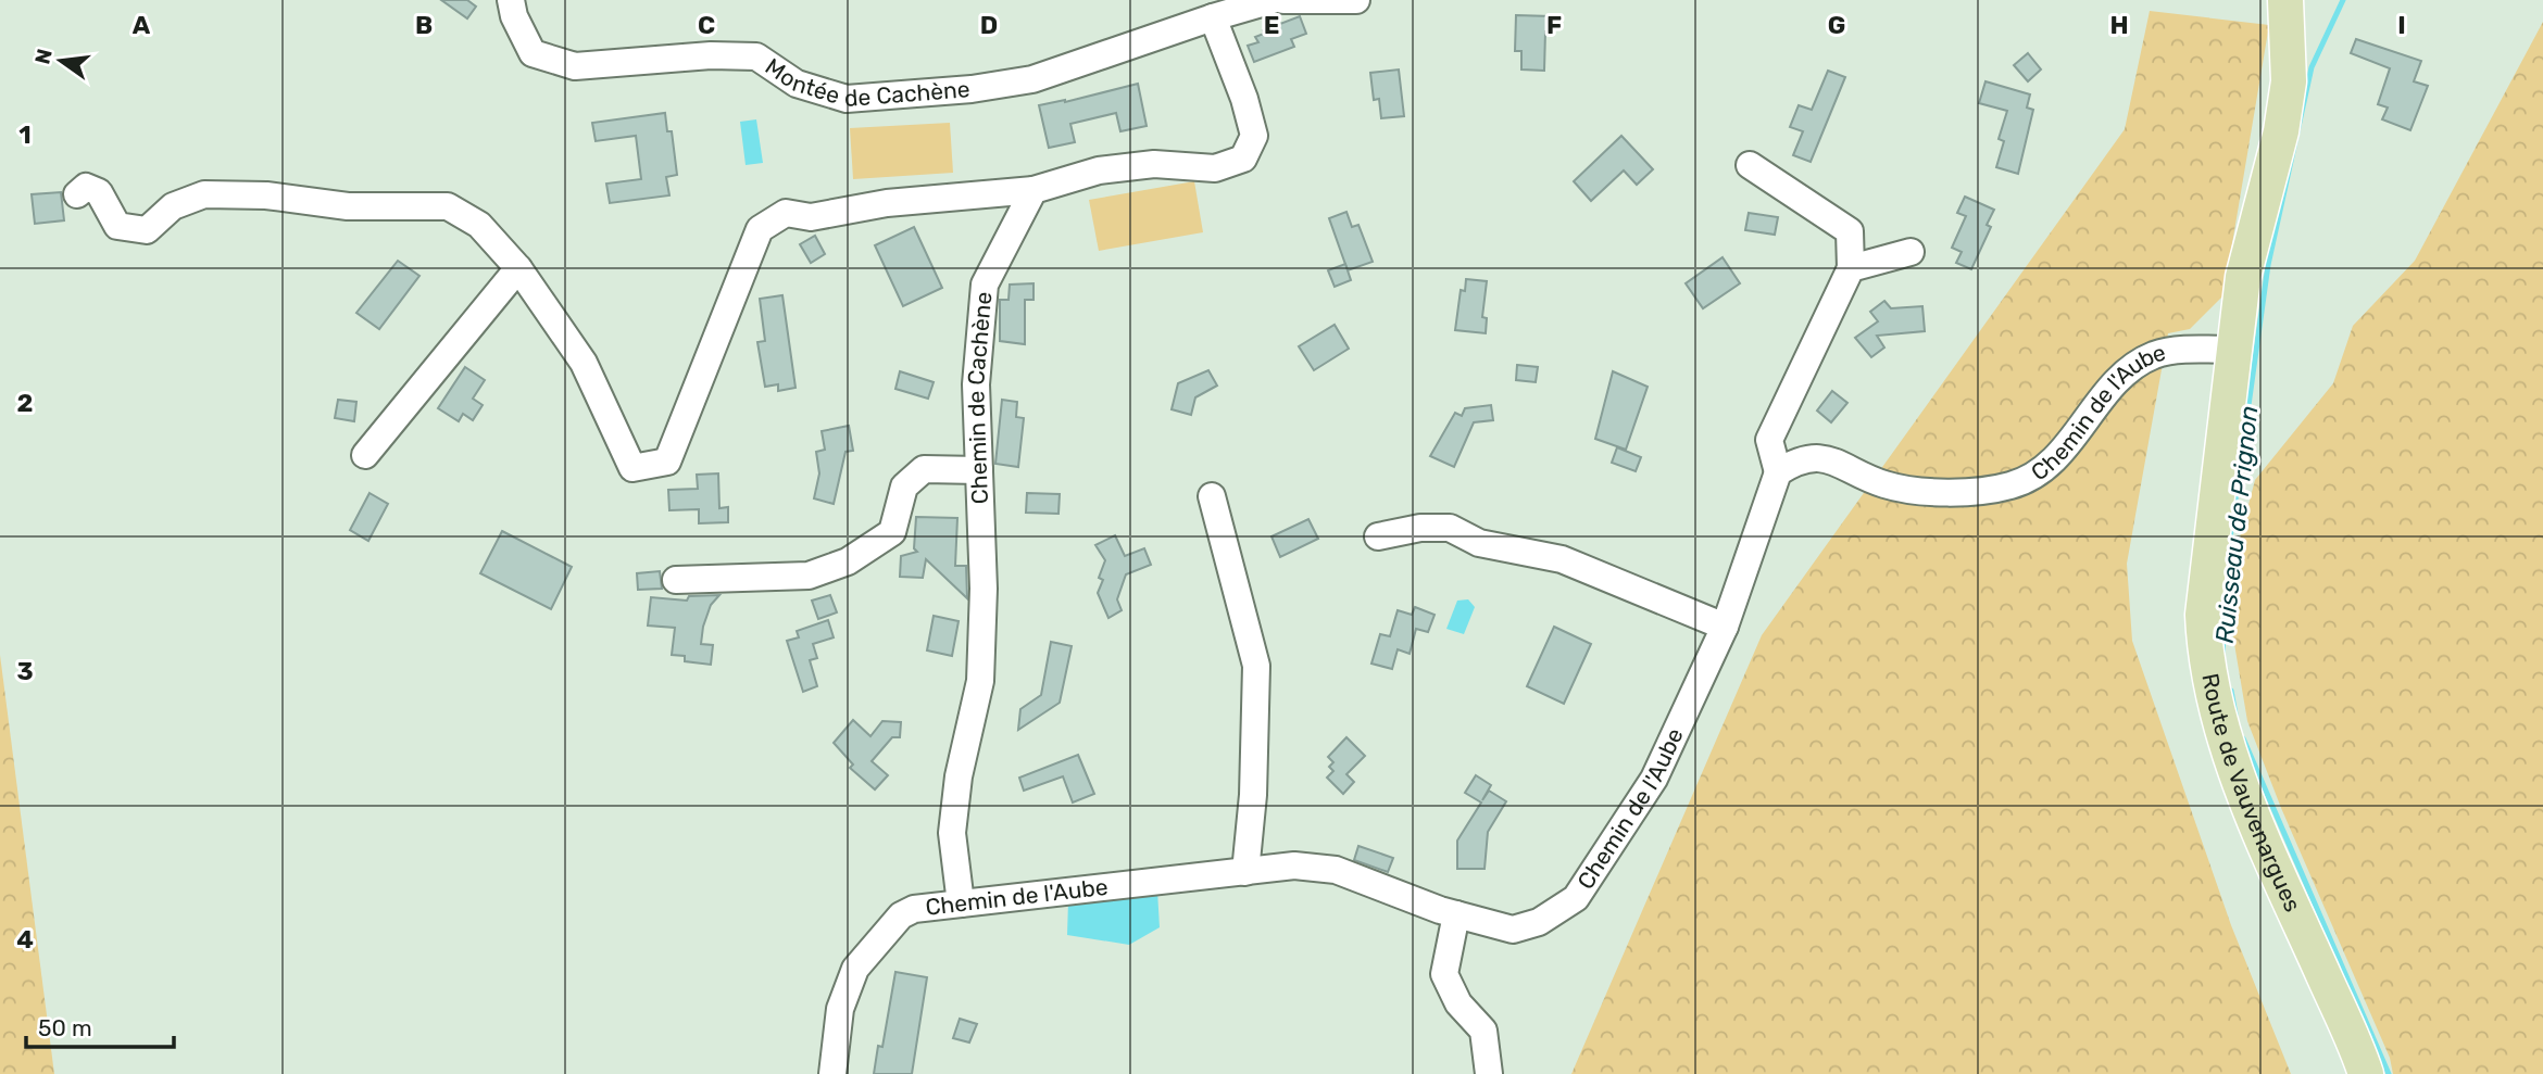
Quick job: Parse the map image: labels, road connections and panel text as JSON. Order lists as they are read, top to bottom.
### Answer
{
  "streets": {
    "main road": ["Route de Vauvenargues"],
    "street": ["Montée de Cachène", "Chemin de Cachène", "Chemin de l'Aube"]
  },
  "crossings": [
    ["Chemin de Cachène", "Chemin de l'Aube"],
    ["Chemin de l'Aube", "Route de Vauvenargues"]
  ],
  "water": ["Ruisseau de Prignon"],
  "scale_bar": "50 m",
  "north": "left",
  "grid": {
    "columns": [
      "A",
      "B",
      "C",
      "D",
      "E",
      "F",
      "G",
      "H",
      "I"
    ],
    "rows": [
      "1",
      "2",
      "3",
      "4"
    ]
  }
}
